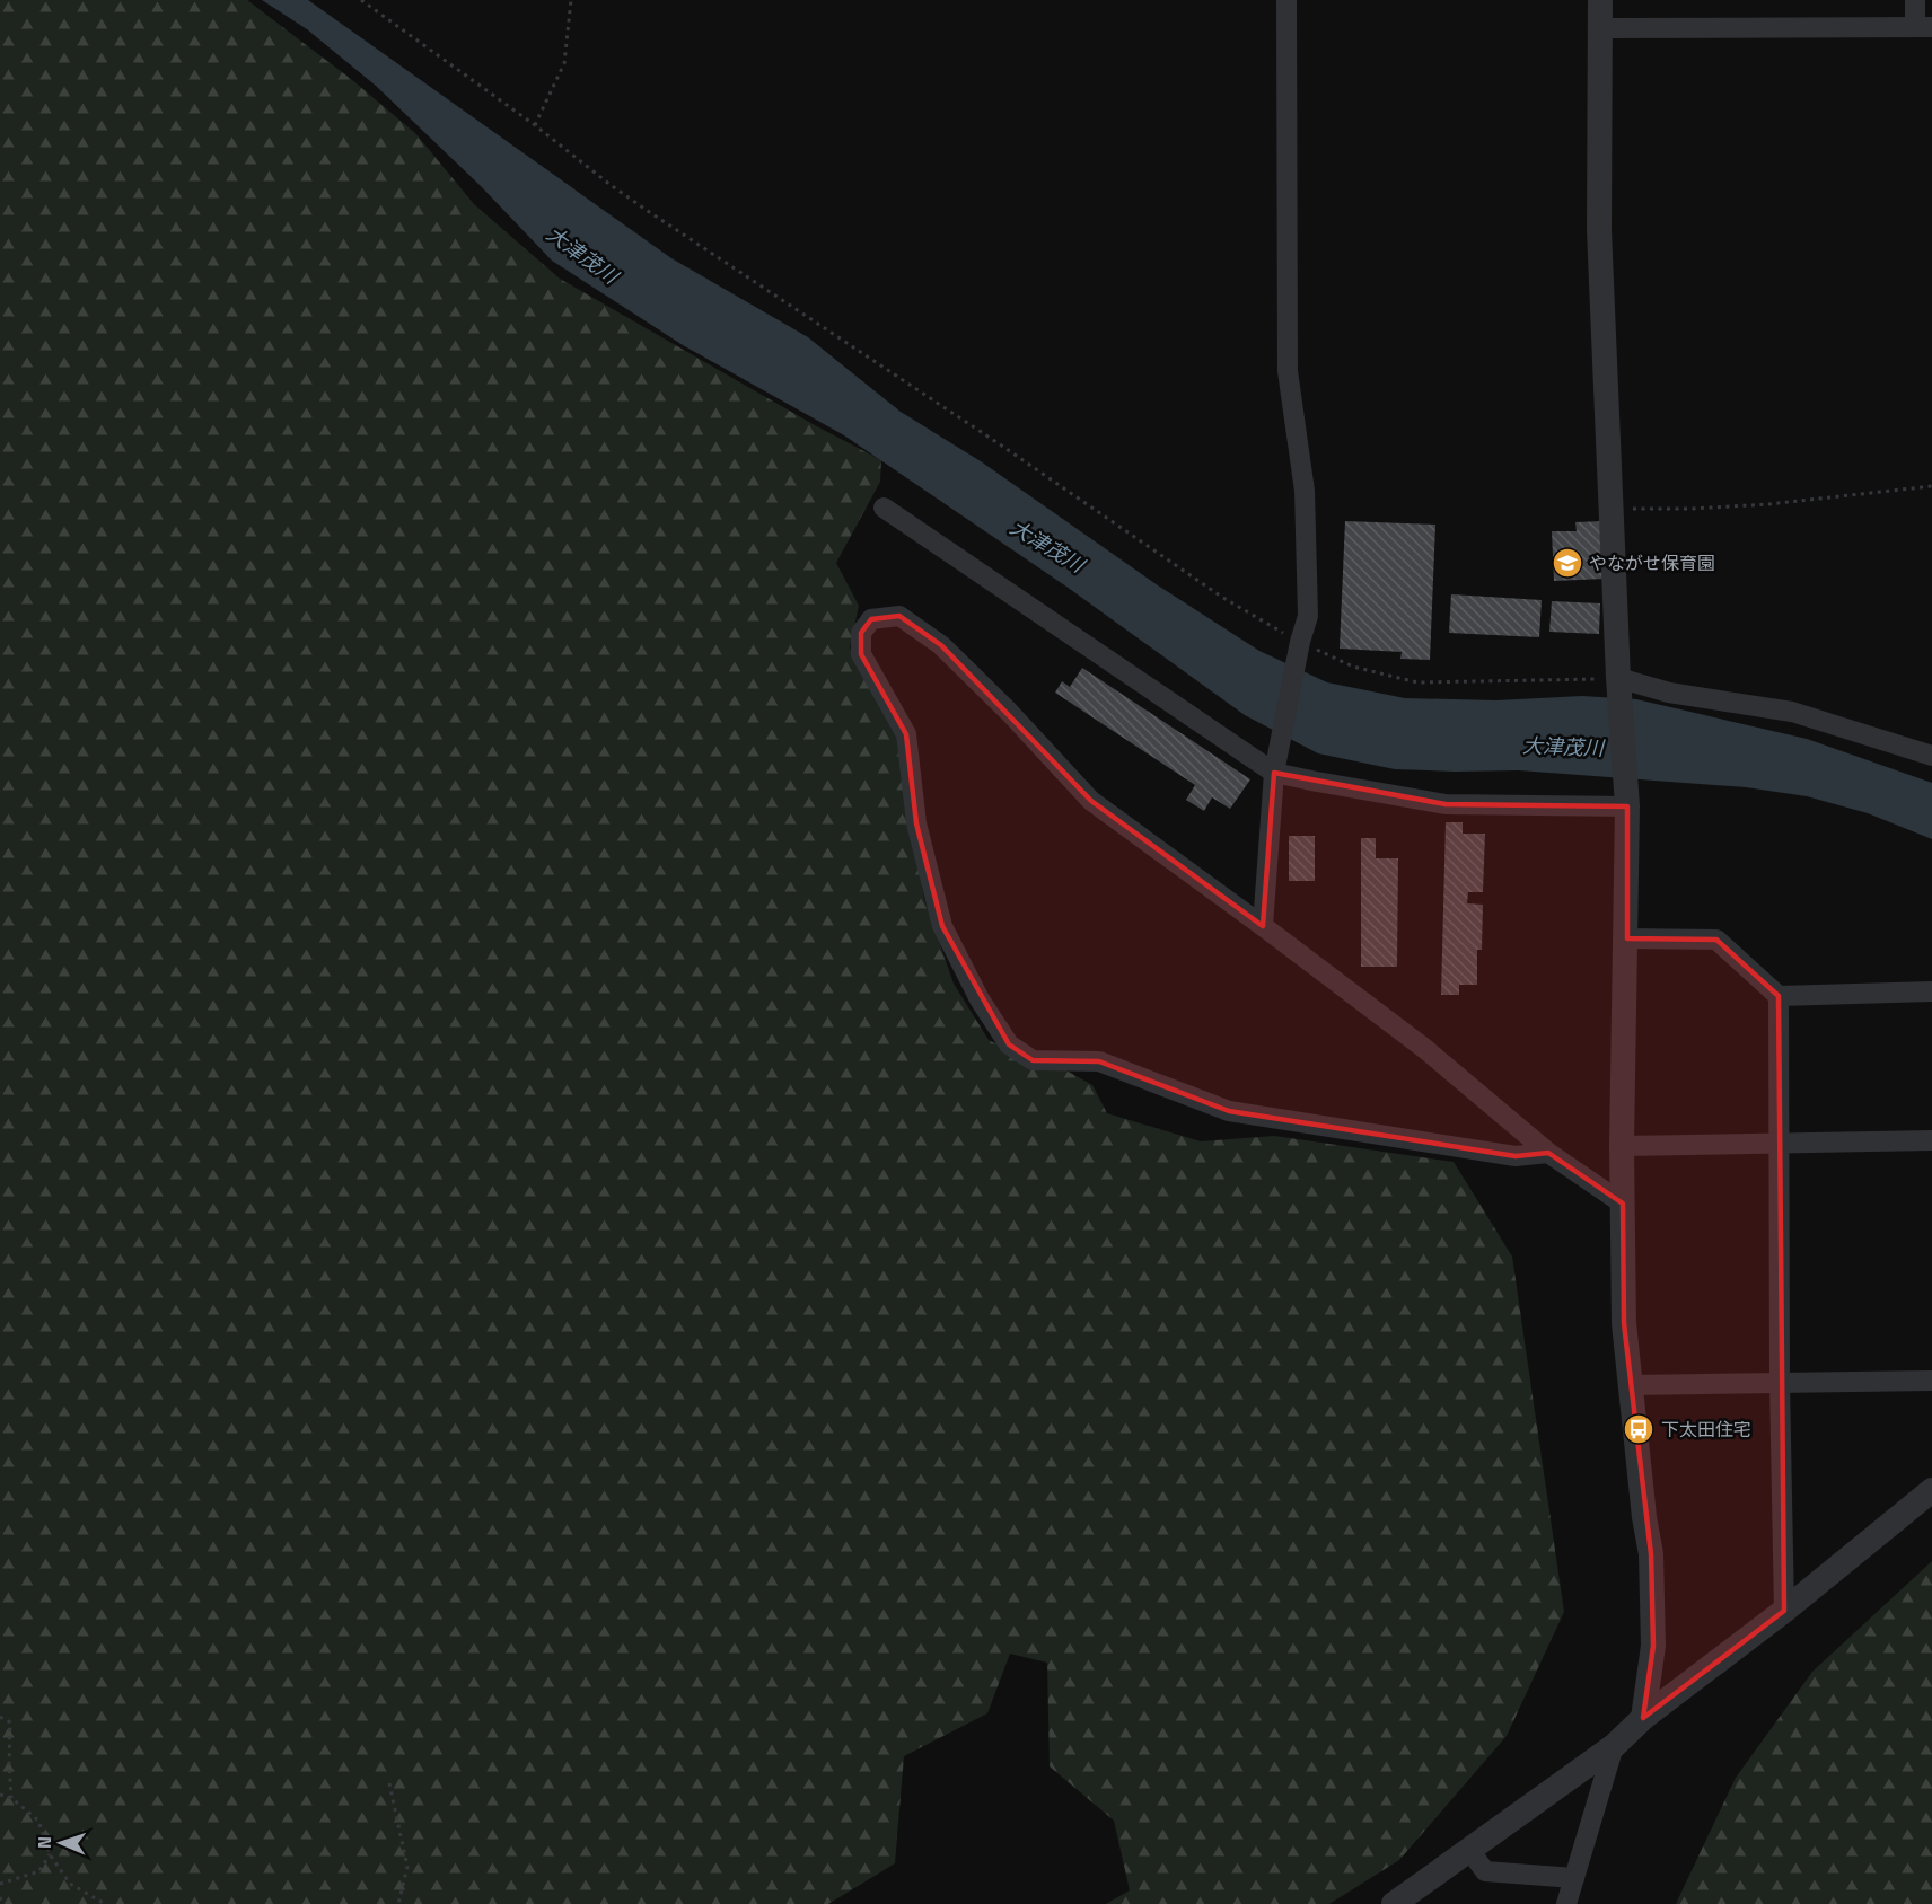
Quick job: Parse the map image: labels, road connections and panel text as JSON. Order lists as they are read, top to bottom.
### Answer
{
  "water": ["大津茂川"],
  "places": {
    "school or university": ["やながせ保育園"],
    "bus stop": ["下太田住宅"]
  },
  "north": "left"
}
